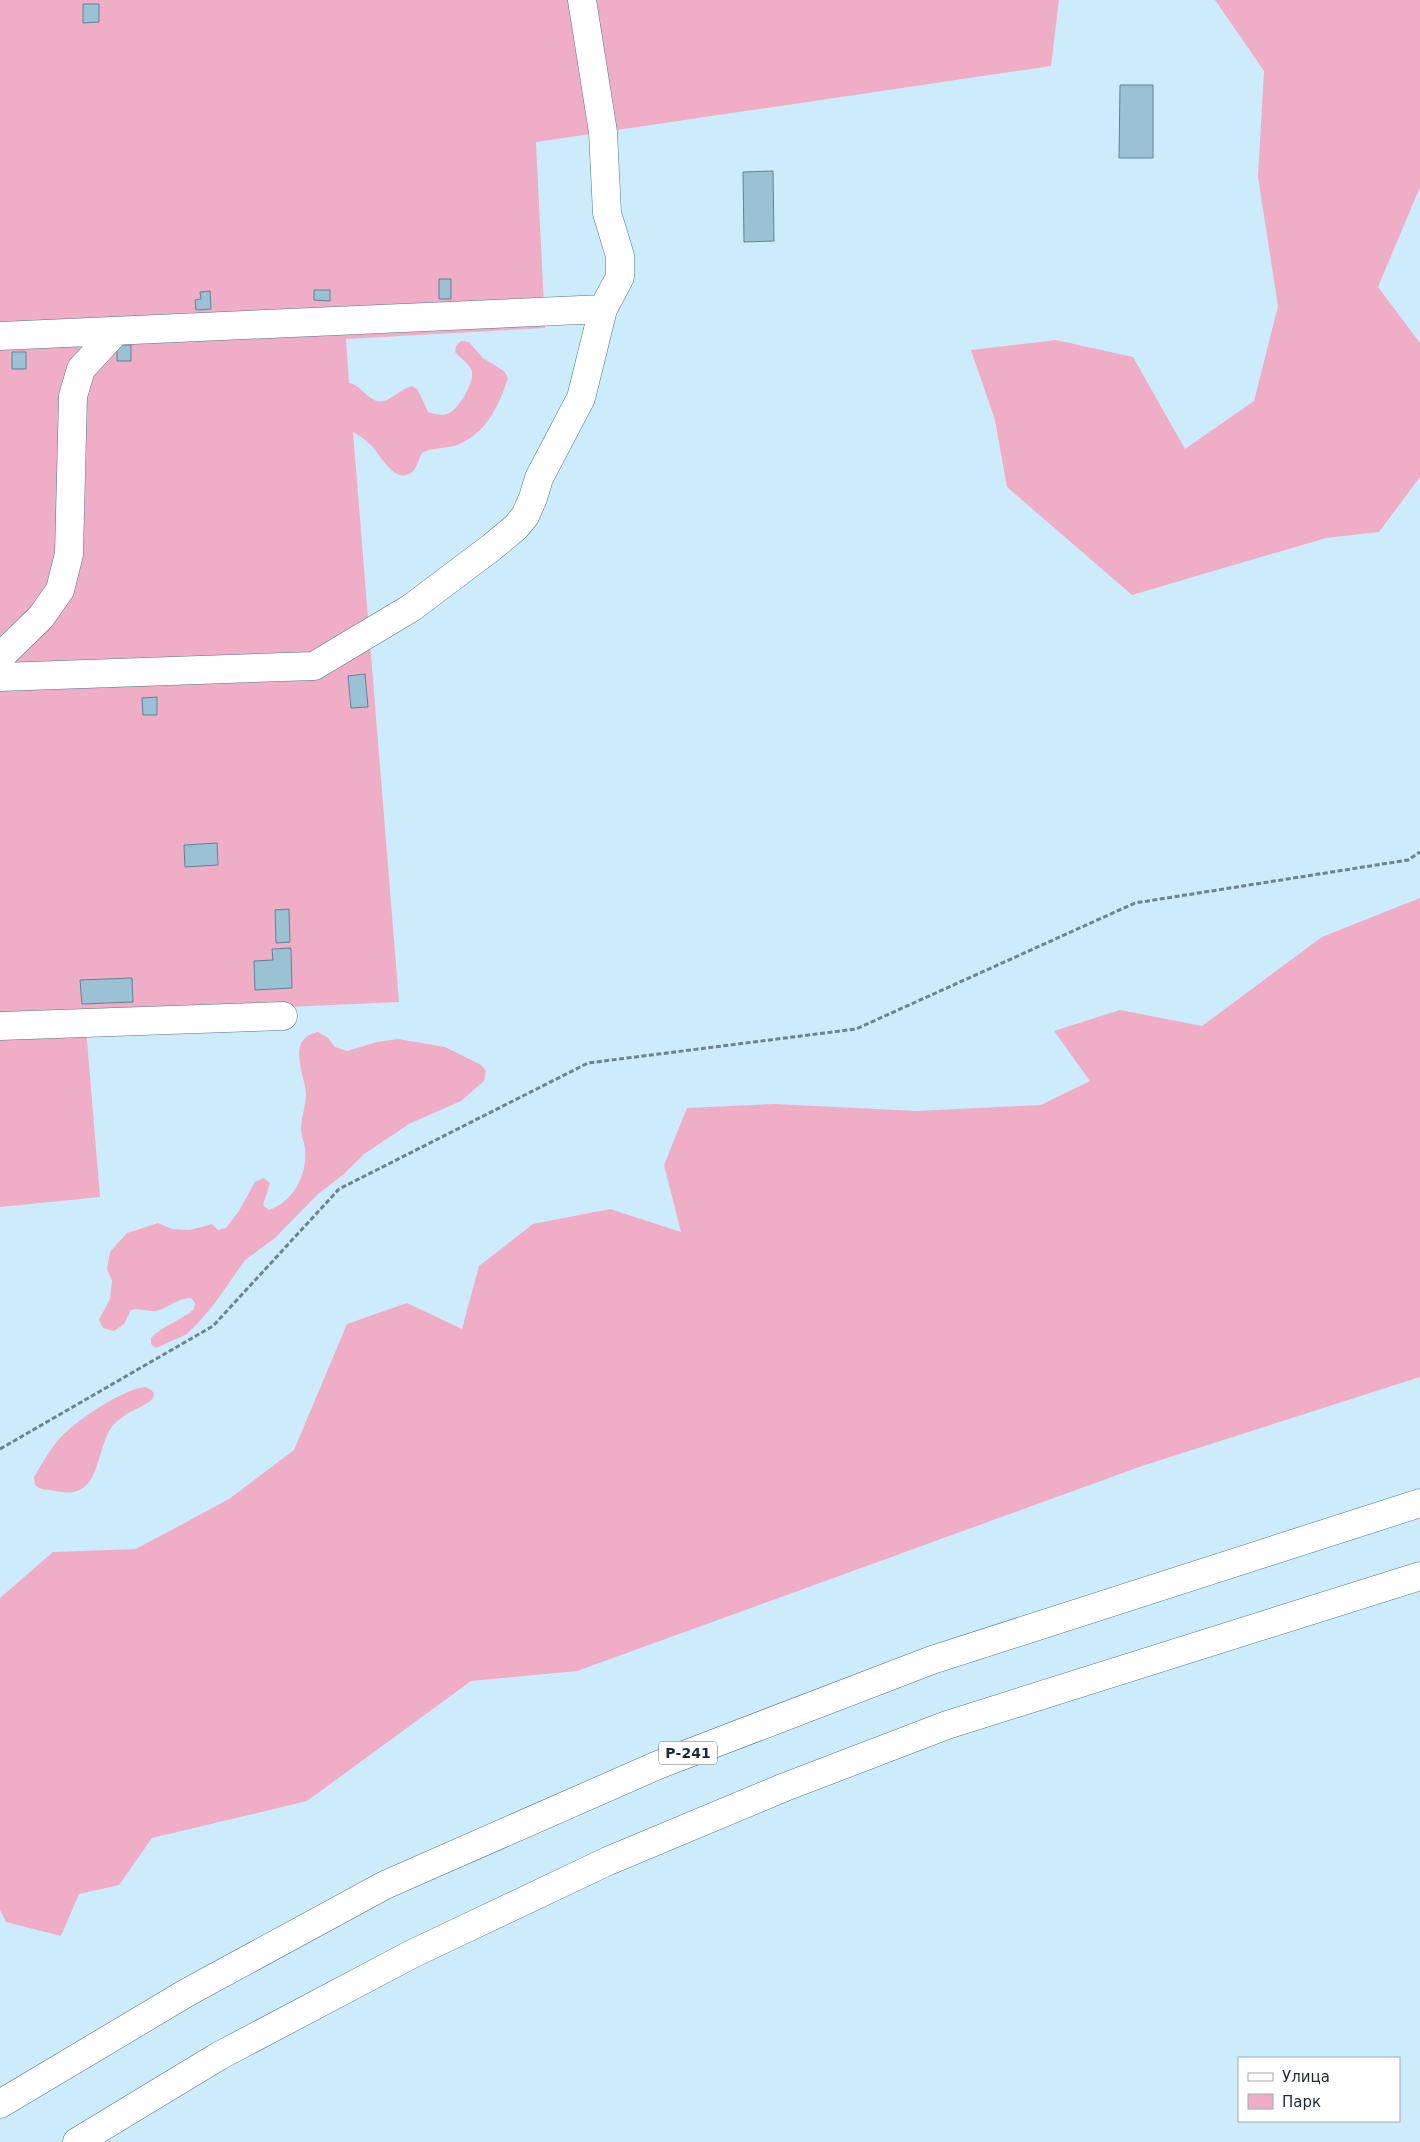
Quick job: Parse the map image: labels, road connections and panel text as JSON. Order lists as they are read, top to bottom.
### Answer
{
  "streets": {
    "main road": ["Р-241"]
  },
  "legend": ["Улица", "Парк"]
}
